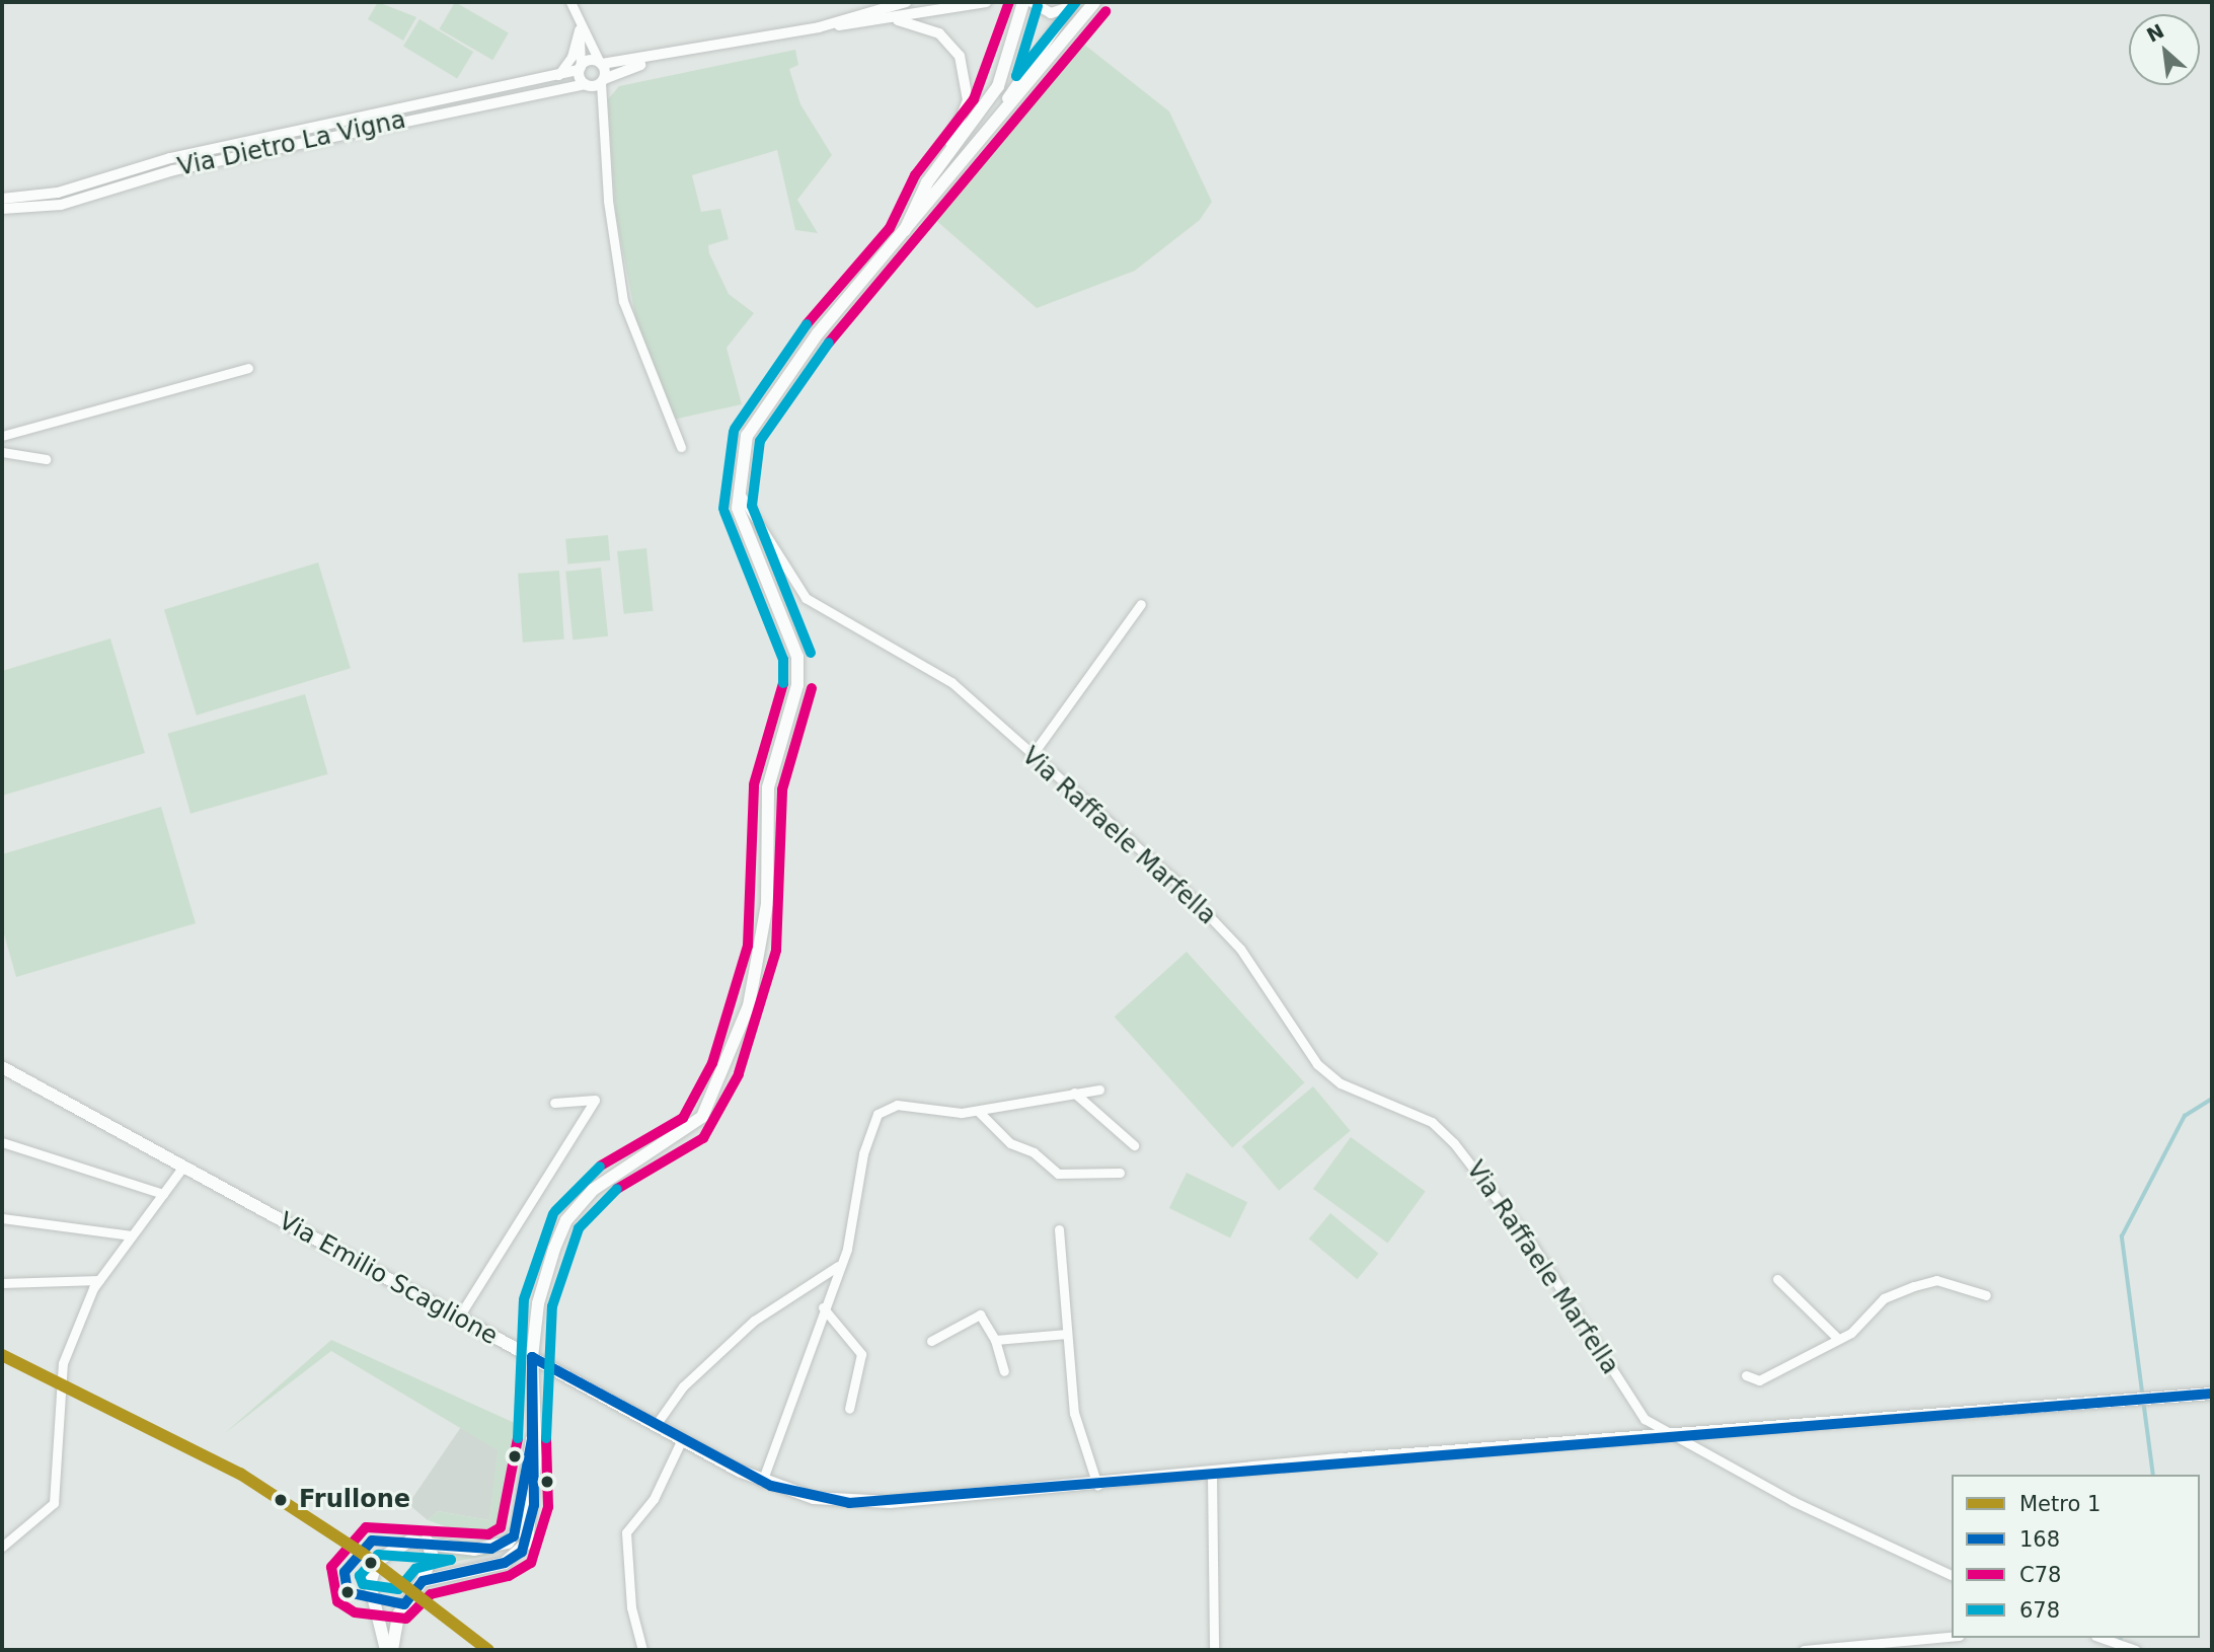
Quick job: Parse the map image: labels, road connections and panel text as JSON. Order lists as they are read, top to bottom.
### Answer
{
  "streets": {
    "main road": ["Via Emilio Scaglione"],
    "street": ["Via Dietro La Vigna", "Via Raffaele Marfella"]
  },
  "crossings": [
    ["Via Raffaele Marfella", "Via Emilio Scaglione"]
  ],
  "places": ["Frullone"],
  "lines": [
    "transit line C78",
    "transit line 678",
    "metro line 1",
    "transit line 168"
  ],
  "legend": [
    "Metro 1",
    "168",
    "C78",
    "678"
  ],
  "north": "top left"
}
